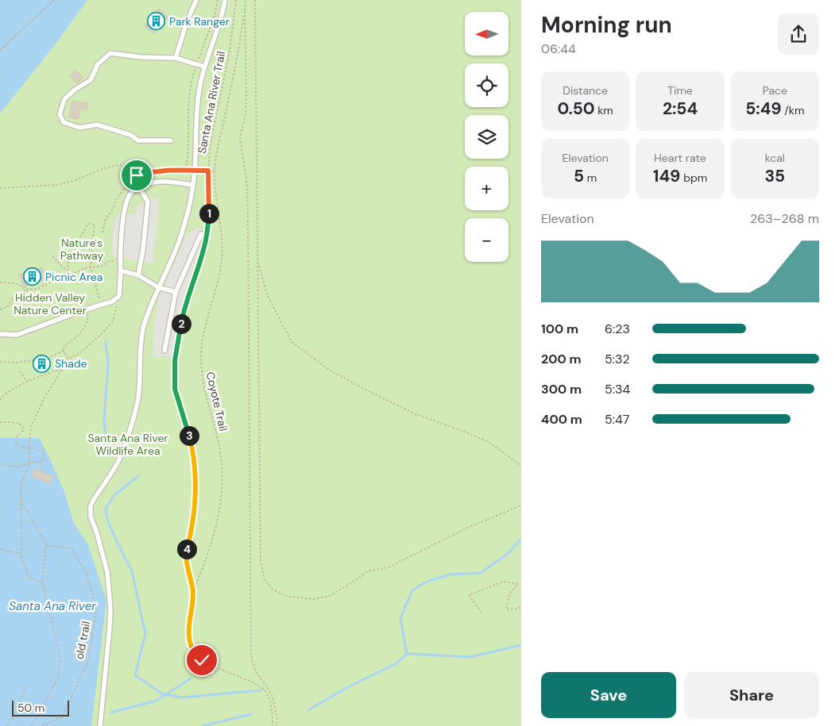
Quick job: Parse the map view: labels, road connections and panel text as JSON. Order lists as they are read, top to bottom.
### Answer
{
  "streets": {
    "path": ["Santa Ana River Trail", "Coyote Trail", "old trail"]
  },
  "crossings": [
    ["Santa Ana River Trail", "Coyote Trail"]
  ],
  "water": ["Santa Ana River"],
  "parks": ["Nature's Pathway", "Hidden Valley Nature Center", "Santa Ana River Wildlife Area"],
  "places": {
    "building": ["Park Ranger", "Picnic Area", "Shade"]
  },
  "scale_bar": "50 m",
  "north": "left",
  "page": {
    "heading": ["Morning run", "06:44"],
    "map_buttons": ["+", "−"],
    "stats": [
      ["Distance", "0.50 km"],
      ["Time", "2:54"],
      ["Pace", "5:49 /km"],
      ["Elevation", "5 m"],
      ["Heart rate", "149 bpm"],
      ["kcal", "35"]
    ],
    "chart": ["Elevation", "263–268 m"],
    "pins": [
      "1",
      "2",
      "3",
      "4"
    ],
    "list": [
      {
        "name": "100 m",
        "note": "6:23"
      },
      {
        "name": "200 m",
        "note": "5:32"
      },
      {
        "name": "300 m",
        "note": "5:34"
      },
      {
        "name": "400 m",
        "note": "5:47"
      }
    ],
    "buttons": ["Save", "Share"],
    "scale": "50 m"
  }
}
